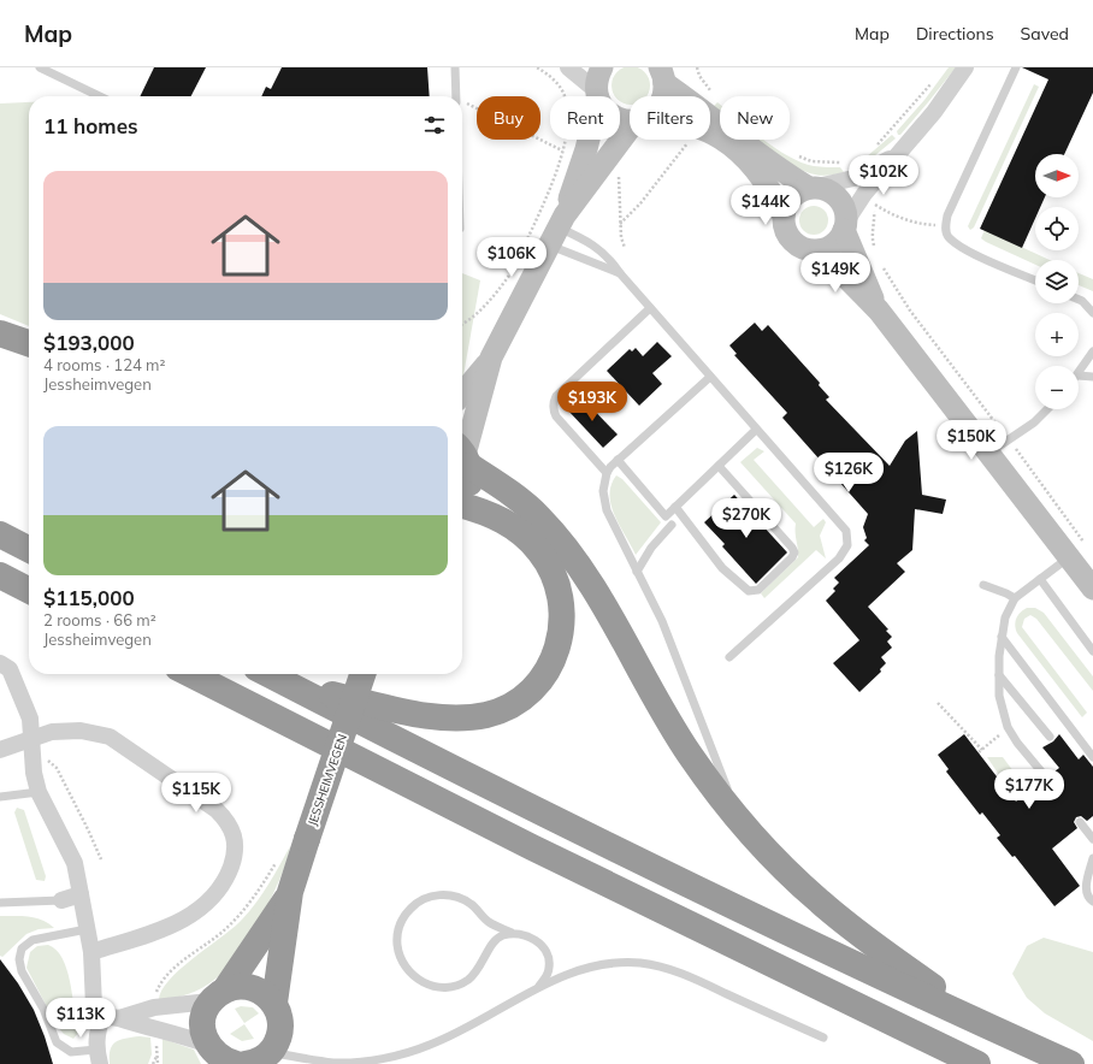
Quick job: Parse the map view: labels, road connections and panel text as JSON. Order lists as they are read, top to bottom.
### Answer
{
  "streets": {
    "highway": ["JESSHEIMVEGEN"]
  },
  "north": "right",
  "page": {
    "header": "Map",
    "nav": ["Map", "Directions", "Saved"],
    "chip": [
      "Buy",
      "Rent",
      "Filters",
      "New"
    ],
    "heading": "11 homes",
    "map_buttons": ["+", "−"],
    "list": [
      {
        "name": "$193,000",
        "note": "4 rooms · 124 m² · Jessheimvegen"
      },
      {
        "name": "$115,000",
        "note": "2 rooms · 66 m² · Jessheimvegen"
      }
    ],
    "price": [
      "$102K",
      "$144K",
      "$106K",
      "$149K",
      "$193K",
      "$150K",
      "$126K",
      "$270K",
      "$177K",
      "$115K",
      "$113K"
    ]
  }
}
